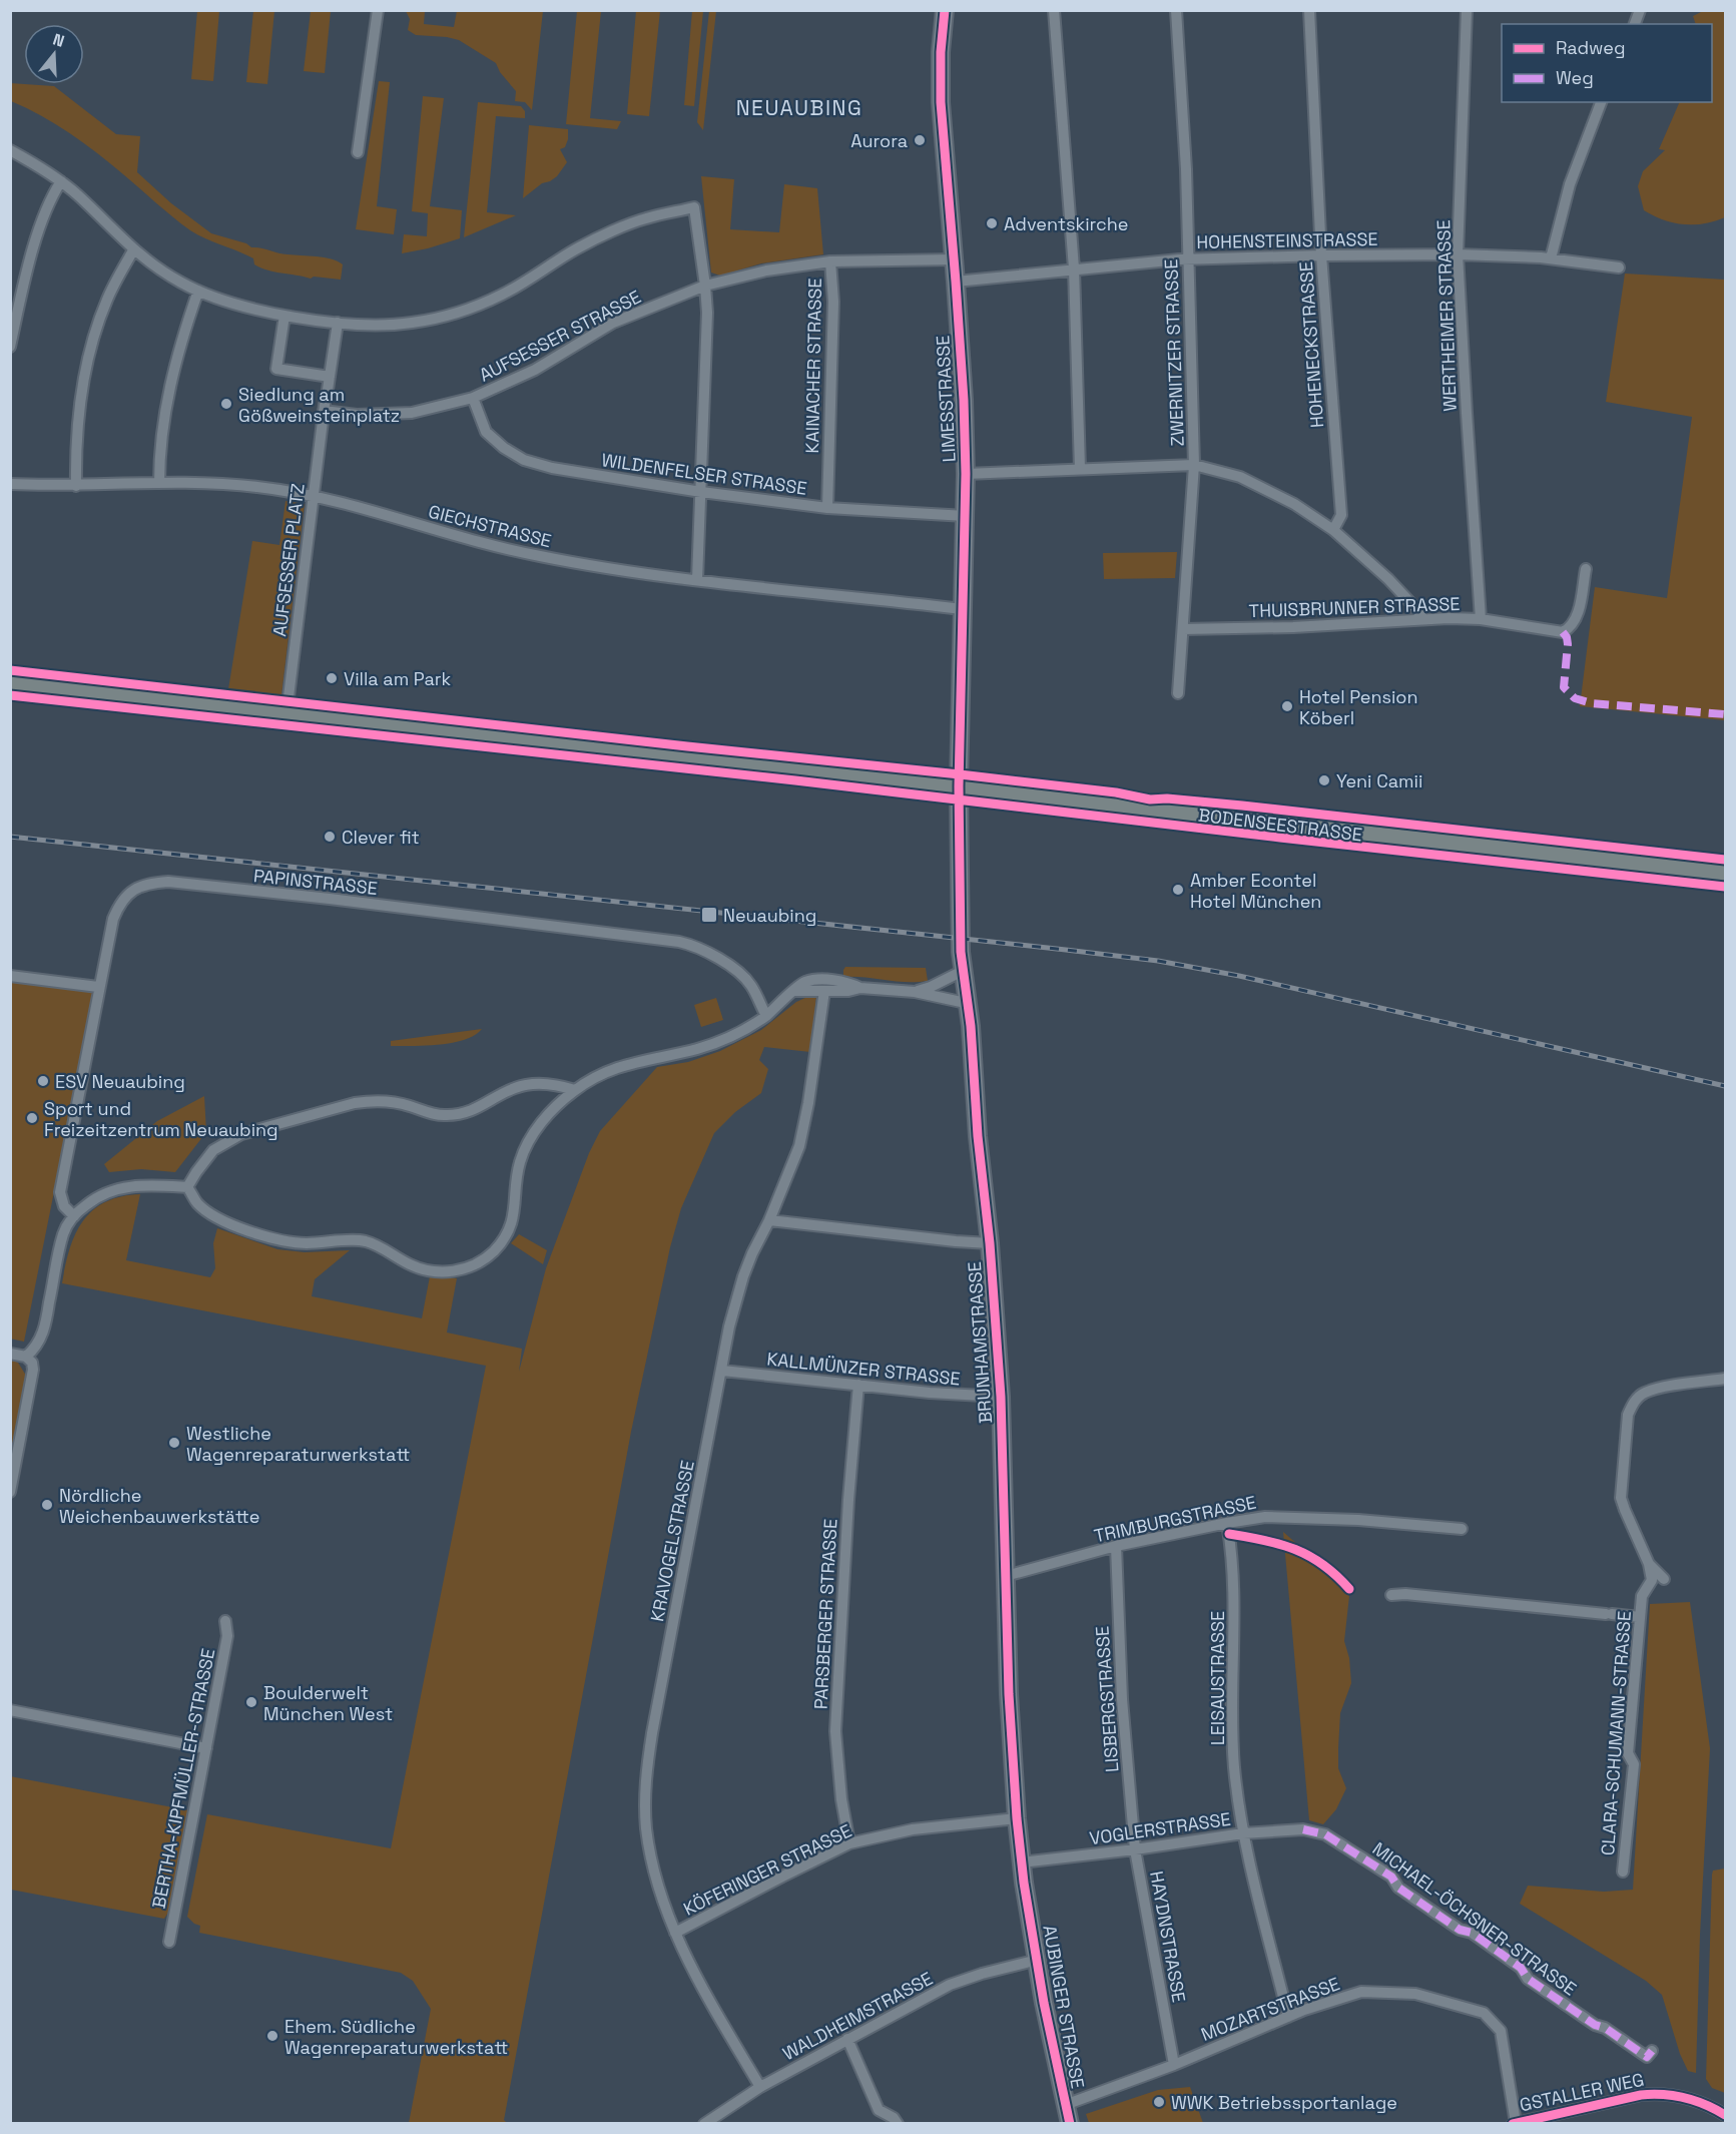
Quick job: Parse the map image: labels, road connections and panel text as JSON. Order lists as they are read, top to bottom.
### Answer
{
  "streets": {
    "main road": ["BODENSEESTRASSE"],
    "street": [
      "HOHENSTEINSTRASSE",
      "WERTHEIMER STRASSE",
      "AUFSESSER STRASSE",
      "HOHENECKSTRASSE",
      "ZWERNITZER STRASSE",
      "KAINACHER STRASSE",
      "LIMESSTRASSE",
      "WILDENFELSER STRASSE",
      "GIECHSTRASSE",
      "AUFSESSER PLATZ",
      "THUISBRUNNER STRASSE",
      "PAPINSTRASSE",
      "BRUNHAMSTRASSE",
      "KALLMÜNZER STRASSE",
      "TRIMBURGSTRASSE",
      "KRAVOGELSTRASSE",
      "PARSBERGER STRASSE",
      "LEISAUSTRASSE",
      "LISBERGSTRASSE",
      "CLARA-SCHUMANN-STRASSE",
      "BERTHA-KIPFMÜLLER-STRASSE",
      "VOGLERSTRASSE",
      "KÖFERINGER STRASSE",
      "MICHAEL-ÖCHSNER-STRASSE",
      "HAYDNSTRASSE",
      "AUBINGER STRASSE",
      "MOZARTSTRASSE",
      "WALDHEIMSTRASSE",
      "GSTALLER WEG"
    ]
  },
  "crossings": [
    ["HOHENSTEINSTRASSE", "WERTHEIMER STRASSE"],
    ["HOHENSTEINSTRASSE", "HOHENECKSTRASSE"],
    ["HOHENSTEINSTRASSE", "ZWERNITZER STRASSE"],
    ["HOHENSTEINSTRASSE", "LIMESSTRASSE"],
    ["WERTHEIMER STRASSE", "THUISBRUNNER STRASSE"],
    ["AUFSESSER STRASSE", "KAINACHER STRASSE"],
    ["AUFSESSER STRASSE", "LIMESSTRASSE"],
    ["AUFSESSER STRASSE", "WILDENFELSER STRASSE"],
    ["AUFSESSER STRASSE", "AUFSESSER PLATZ"],
    ["ZWERNITZER STRASSE", "THUISBRUNNER STRASSE"],
    ["KAINACHER STRASSE", "WILDENFELSER STRASSE"],
    ["LIMESSTRASSE", "WILDENFELSER STRASSE"],
    ["LIMESSTRASSE", "GIECHSTRASSE"],
    ["LIMESSTRASSE", "BODENSEESTRASSE"],
    ["LIMESSTRASSE", "BRUNHAMSTRASSE"],
    ["GIECHSTRASSE", "AUFSESSER PLATZ"],
    ["AUFSESSER PLATZ", "BODENSEESTRASSE"],
    ["BODENSEESTRASSE", "BRUNHAMSTRASSE"],
    ["BRUNHAMSTRASSE", "KALLMÜNZER STRASSE"],
    ["BRUNHAMSTRASSE", "TRIMBURGSTRASSE"],
    ["BRUNHAMSTRASSE", "VOGLERSTRASSE"],
    ["BRUNHAMSTRASSE", "KÖFERINGER STRASSE"],
    ["BRUNHAMSTRASSE", "AUBINGER STRASSE"],
    ["KALLMÜNZER STRASSE", "KRAVOGELSTRASSE"],
    ["KALLMÜNZER STRASSE", "PARSBERGER STRASSE"],
    ["TRIMBURGSTRASSE", "LEISAUSTRASSE"],
    ["TRIMBURGSTRASSE", "LISBERGSTRASSE"],
    ["KRAVOGELSTRASSE", "KÖFERINGER STRASSE"],
    ["KRAVOGELSTRASSE", "WALDHEIMSTRASSE"],
    ["PARSBERGER STRASSE", "KÖFERINGER STRASSE"],
    ["LEISAUSTRASSE", "VOGLERSTRASSE"],
    ["LEISAUSTRASSE", "MOZARTSTRASSE"],
    ["LISBERGSTRASSE", "VOGLERSTRASSE"],
    ["LISBERGSTRASSE", "HAYDNSTRASSE"],
    ["VOGLERSTRASSE", "MICHAEL-ÖCHSNER-STRASSE"],
    ["VOGLERSTRASSE", "HAYDNSTRASSE"],
    ["HAYDNSTRASSE", "MOZARTSTRASSE"],
    ["AUBINGER STRASSE", "MOZARTSTRASSE"],
    ["AUBINGER STRASSE", "WALDHEIMSTRASSE"],
    ["MOZARTSTRASSE", "GSTALLER WEG"]
  ],
  "districts": ["NEUAUBING"],
  "places": {
    "other": [
      "Aurora",
      "Adventskirche",
      "Siedlung am Gößweinsteinplatz",
      "Villa am Park",
      "Hotel Pension Köberl",
      "Yeni Camii",
      "Clever fit",
      "Amber Econtel Hotel München",
      "ESV Neuaubing",
      "Sport und Freizeitzentrum Neuaubing",
      "Westliche Wagenreparaturwerkstatt",
      "Nördliche Weichenbauwerkstätte",
      "Boulderwelt München West",
      "Ehem. Südliche Wagenreparaturwerkstatt",
      "WWK Betriebssportanlage"
    ],
    "transit": ["Neuaubing"]
  },
  "legend": ["Radweg", "Weg"],
  "north": "top"
}
